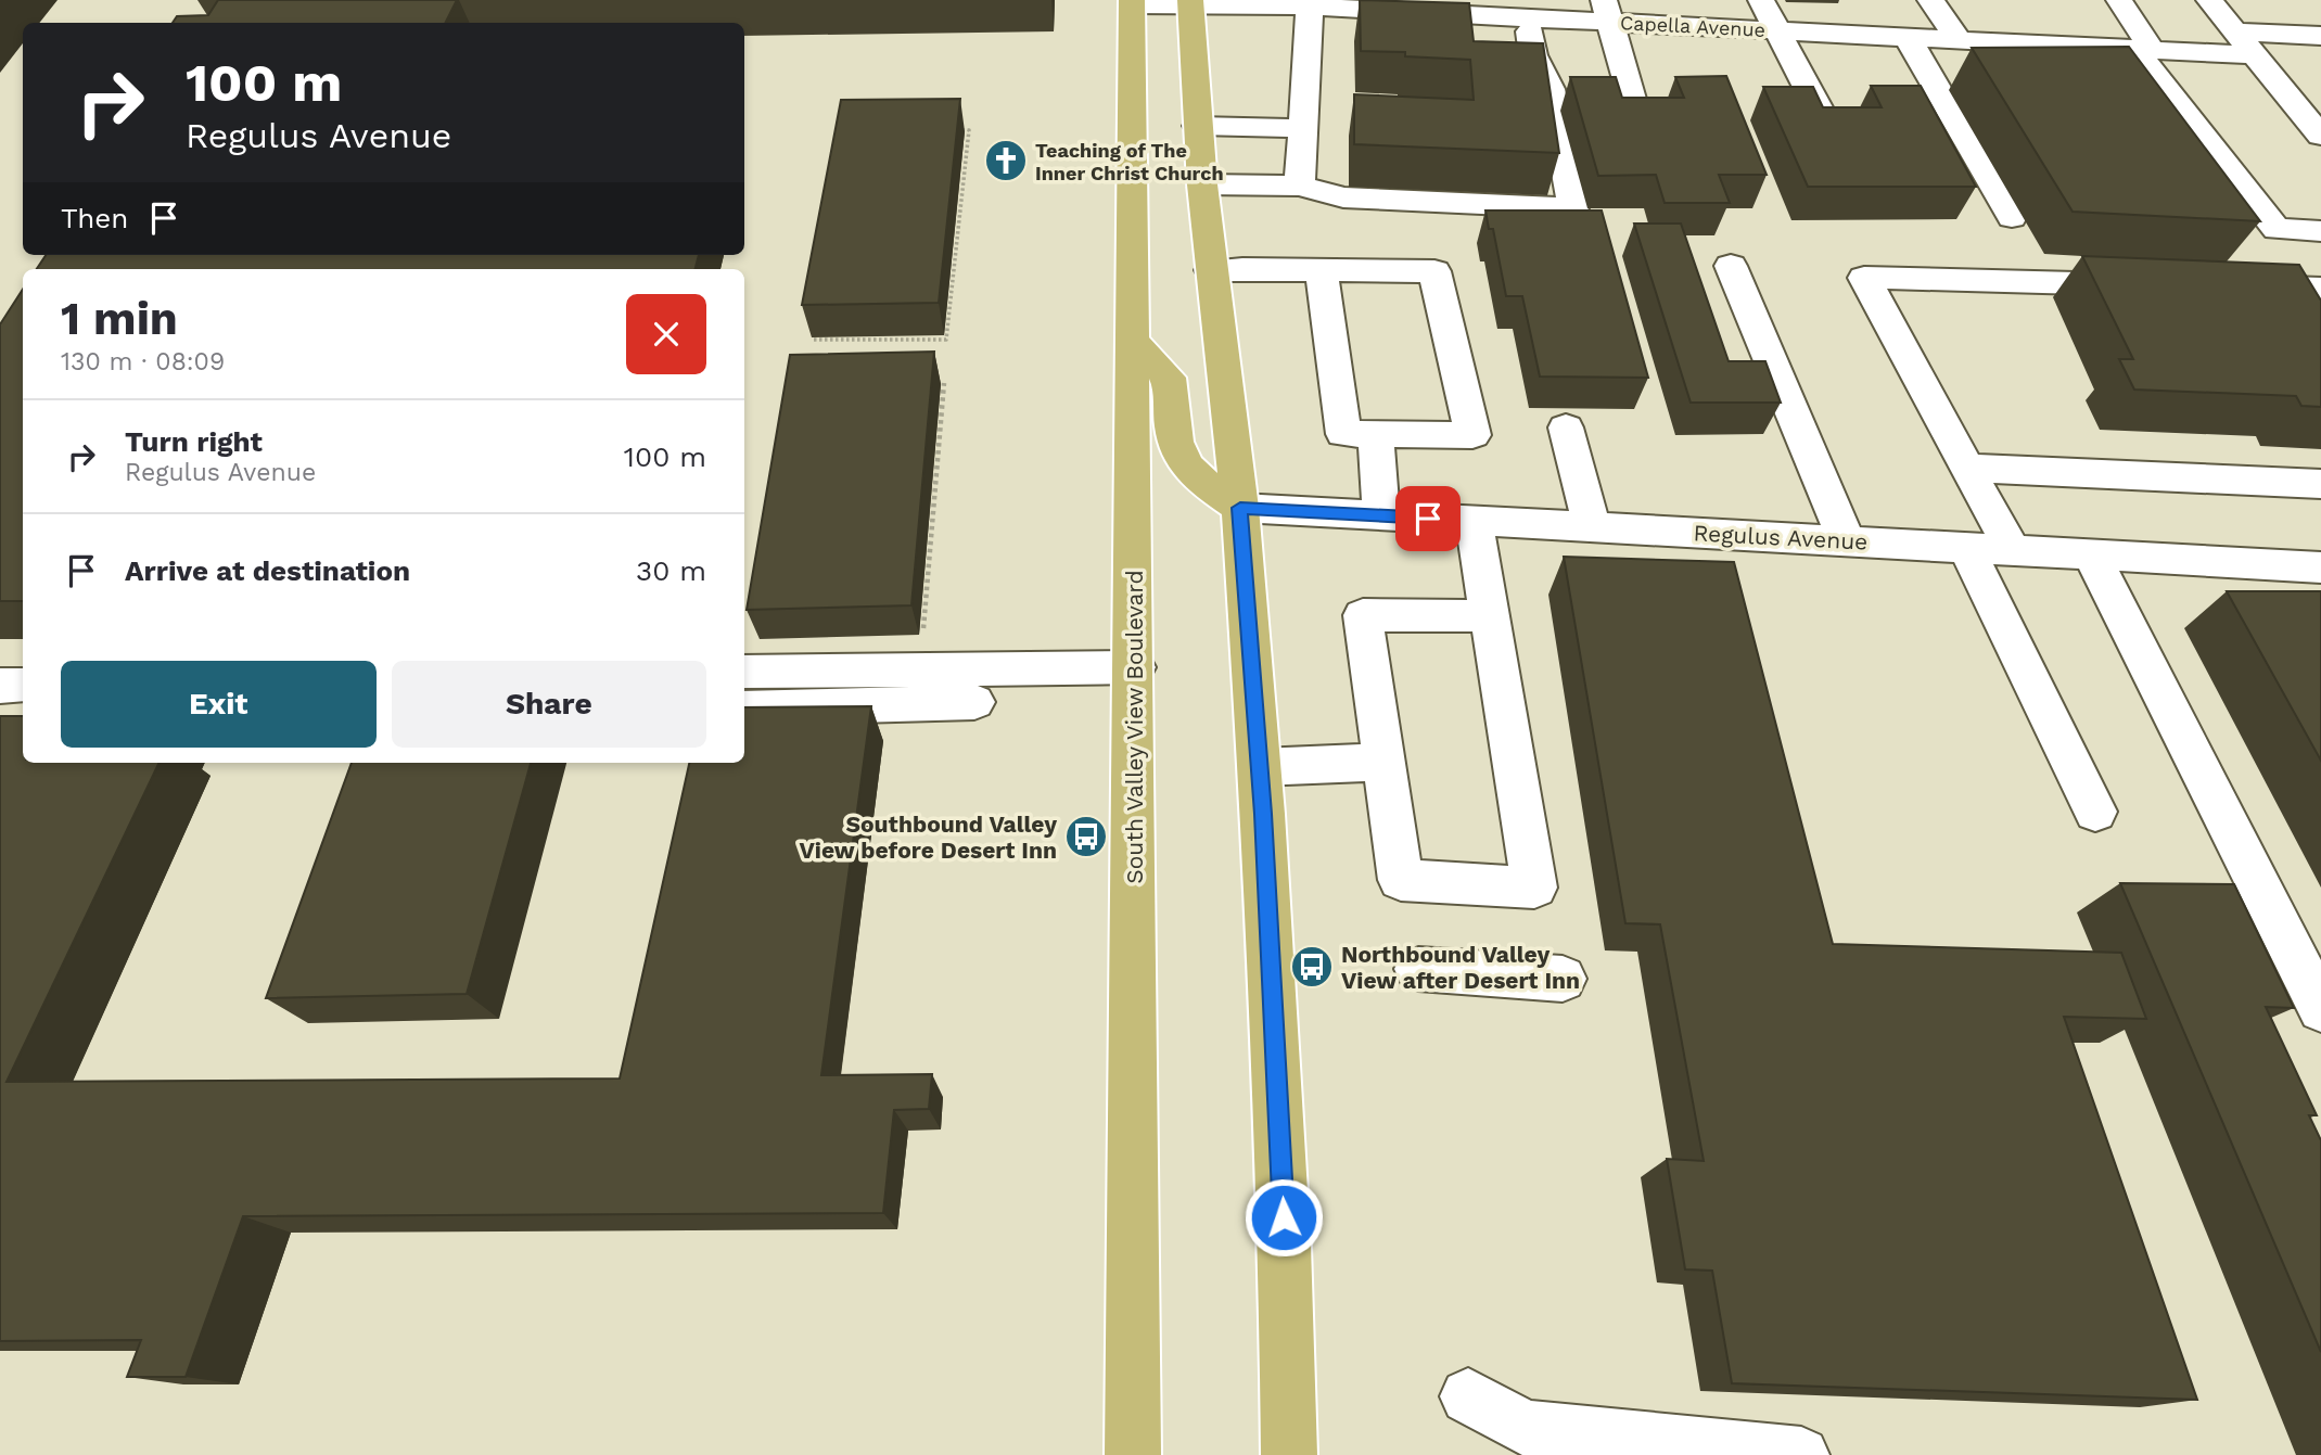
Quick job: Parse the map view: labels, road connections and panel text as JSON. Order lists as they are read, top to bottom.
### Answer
{
  "streets": {
    "main road": ["South Valley View Boulevard"],
    "street": ["Capella Avenue", "Regulus Avenue"]
  },
  "crossings": [
    ["Capella Avenue", "South Valley View Boulevard"],
    ["Regulus Avenue", "South Valley View Boulevard"]
  ],
  "places": {
    "church": ["Teaching of The Inner Christ Church"],
    "bus stop": ["Southbound Valley View before Desert Inn", "Northbound Valley View after Desert Inn"]
  },
  "page": {
    "turn": ["100 m", "Regulus Avenue"],
    "then": "Then",
    "heading": ["1 min", "130 m · 08:09"],
    "list": [
      {
        "name": "Turn right",
        "note": "Regulus Avenue",
        "value": "100 m"
      },
      {
        "name": "Arrive at destination",
        "value": "30 m"
      }
    ],
    "buttons": ["Exit", "Share"]
  }
}
